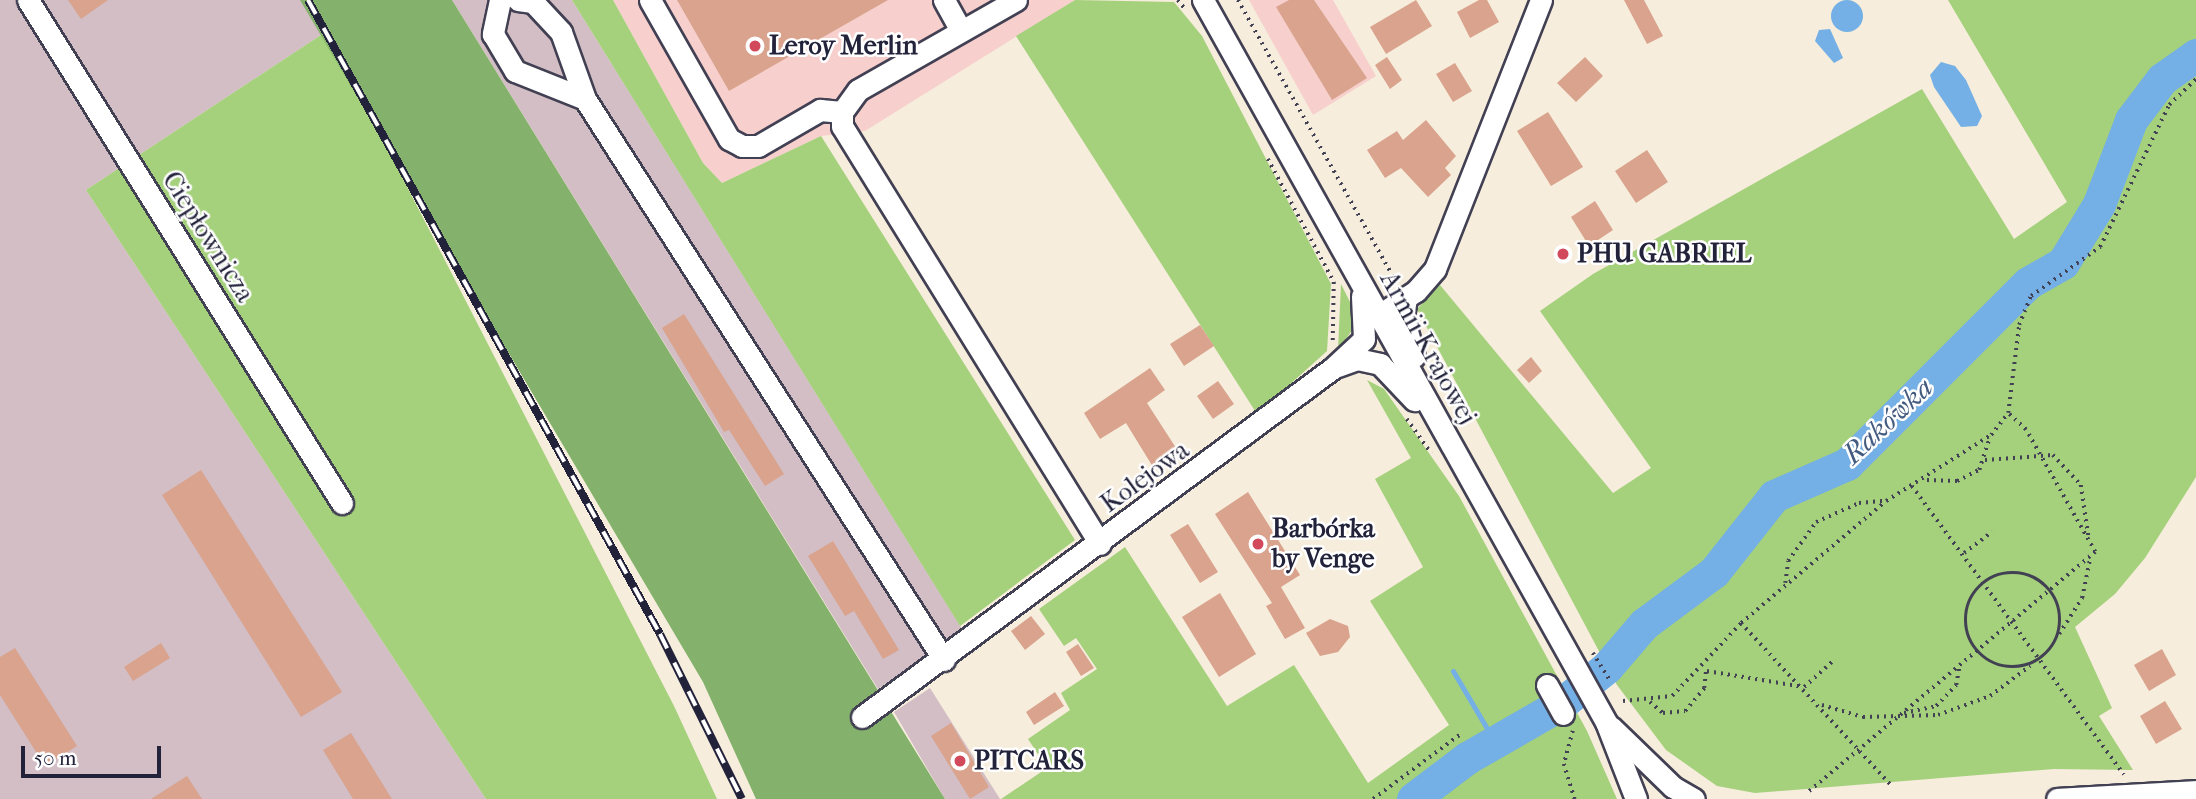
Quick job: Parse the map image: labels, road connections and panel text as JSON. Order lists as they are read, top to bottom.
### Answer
{
  "streets": {
    "street": ["Ciepłownicza", "Armii Krajowej", "Kolejowa"]
  },
  "crossings": [
    ["Armii Krajowej", "Kolejowa"]
  ],
  "water": ["Rakówka"],
  "places": [
    "Leroy Merlin",
    "PHU GABRIEL",
    "Barbórka by Venge",
    "PITCARS"
  ],
  "scale_bar": "50 m"
}
